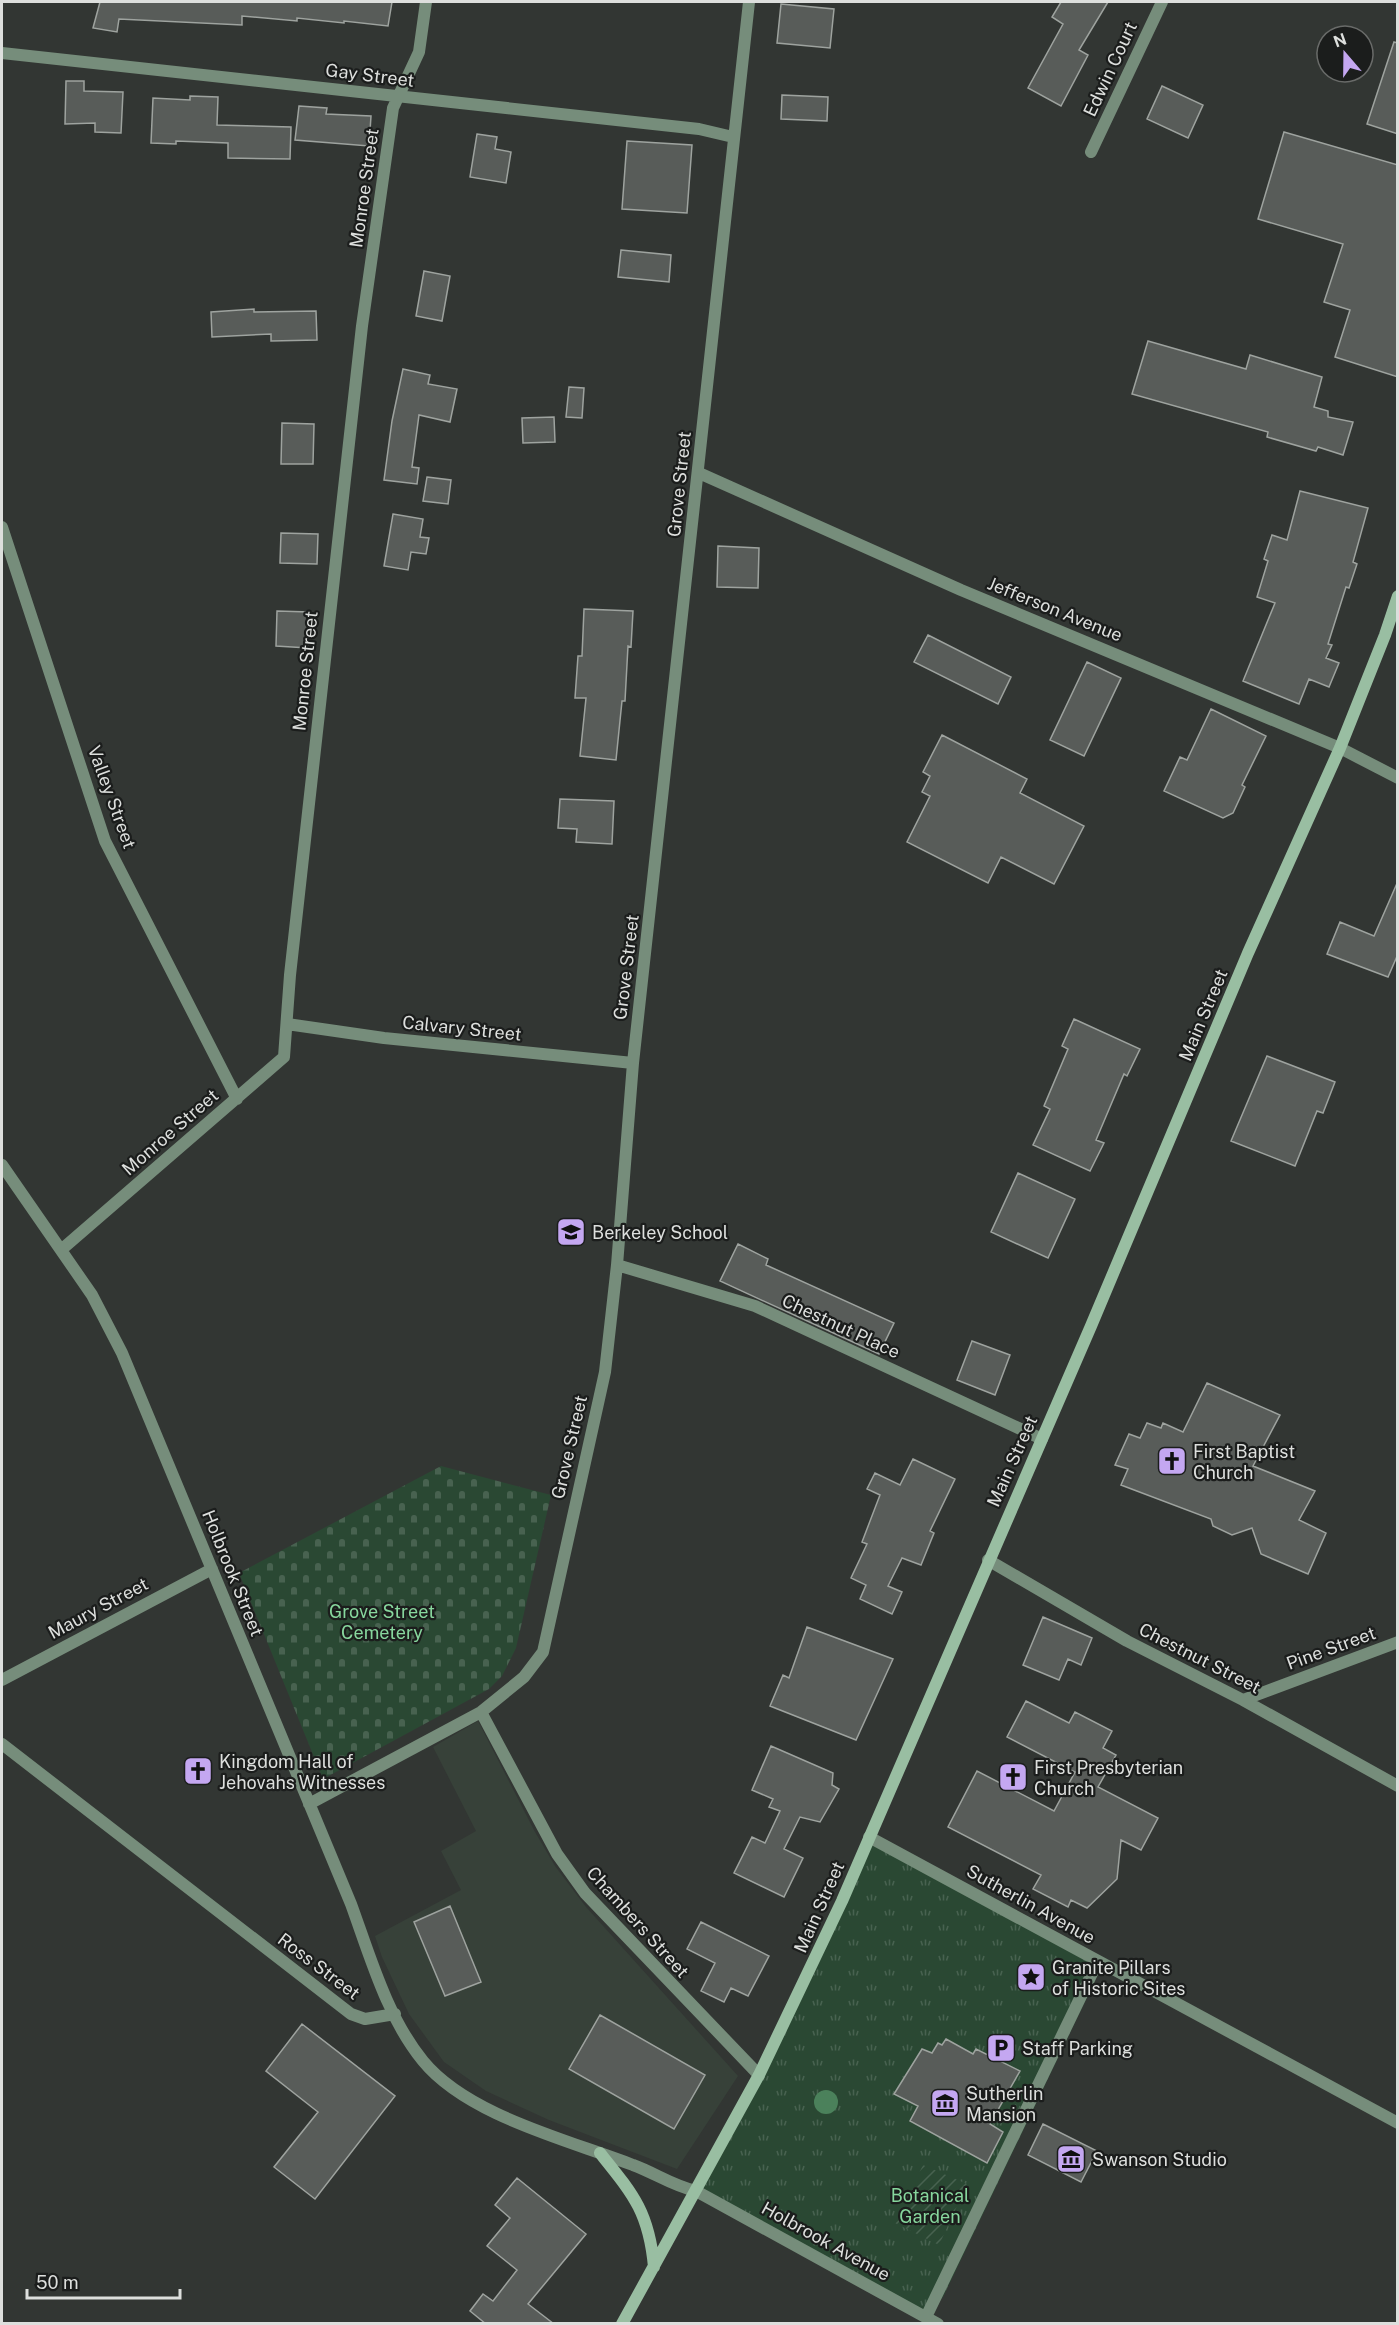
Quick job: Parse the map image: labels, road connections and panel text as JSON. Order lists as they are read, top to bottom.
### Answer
{
  "streets": {
    "main road": ["Main Street"],
    "street": [
      "Edwin Court",
      "Gay Street",
      "Monroe Street",
      "Grove Street",
      "Jefferson Avenue",
      "Valley Street",
      "Calvary Street",
      "Chestnut Place",
      "Holbrook Street",
      "Maury Street",
      "Pine Street",
      "Chestnut Street",
      "Sutherlin Avenue",
      "Chambers Street",
      "Ross Street",
      "Holbrook Avenue"
    ]
  },
  "crossings": [
    ["Gay Street", "Monroe Street"],
    ["Gay Street", "Grove Street"],
    ["Monroe Street", "Valley Street"],
    ["Monroe Street", "Calvary Street"],
    ["Monroe Street", "Holbrook Street"],
    ["Grove Street", "Jefferson Avenue"],
    ["Grove Street", "Calvary Street"],
    ["Grove Street", "Chestnut Place"],
    ["Grove Street", "Holbrook Street"],
    ["Grove Street", "Chambers Street"],
    ["Jefferson Avenue", "Main Street"],
    ["Main Street", "Chestnut Place"],
    ["Main Street", "Chestnut Street"],
    ["Main Street", "Sutherlin Avenue"],
    ["Main Street", "Chambers Street"],
    ["Main Street", "Holbrook Avenue"],
    ["Holbrook Street", "Maury Street"],
    ["Holbrook Street", "Ross Street"],
    ["Pine Street", "Chestnut Street"]
  ],
  "parks": ["Grove Street Cemetery", "Botanical Garden"],
  "places": {
    "school or university": ["Berkeley School"],
    "church": ["First Baptist Church", "Kingdom Hall of Jehovahs Witnesses", "First Presbyterian Church"],
    "place": ["Granite Pillars of Historic Sites"],
    "parking": ["Staff Parking"],
    "museum": ["Sutherlin Mansion", "Swanson Studio"]
  },
  "scale_bar": "50 m",
  "north": "top"
}
